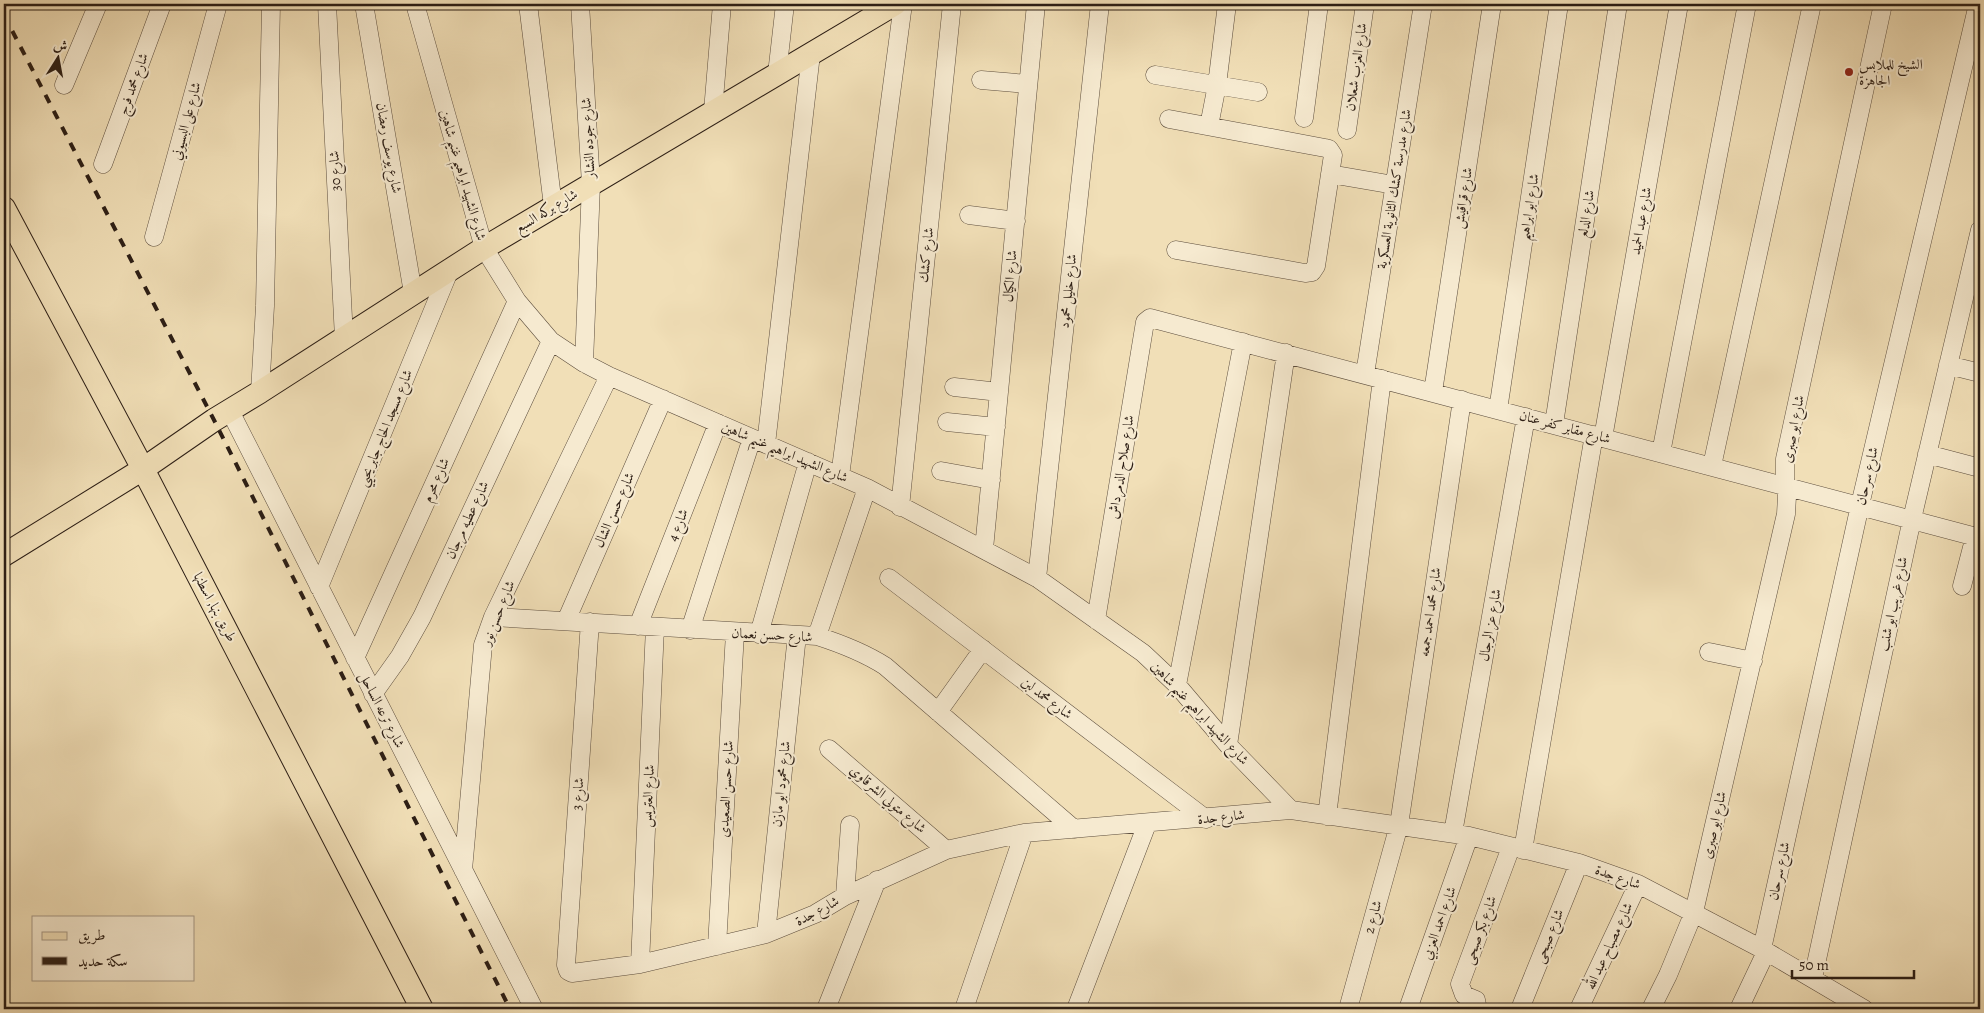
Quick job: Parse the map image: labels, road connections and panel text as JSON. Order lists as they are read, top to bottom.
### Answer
{
  "streets": {
    "main road": ["شارع بركه السبع", "طريق بنها, اسطنها"],
    "street": [
      "شارع العزب شعلان",
      "شارع محمد فرج",
      "شارع على البسيوني",
      "شارع جوده النشار",
      "شارع يوسف رمضان",
      "شارع 30",
      "شارع الشهيد ابراهيم غنيم شاهين",
      "شارع مدرسة كشك الثانوية العسكرية",
      "شارع قراقيش",
      "شارع ابو ابراهيم",
      "شارع الدلع",
      "شارع عبد الحميد",
      "شارع كشك",
      "شارع الكيال",
      "شارع خليل محمود",
      "شارع مقابر كفر عنان",
      "شارع مسجد الحاج جابر يحيي",
      "شارع ابو صبرى",
      "شارع صلاح الدمرداش",
      "شارع سرحان",
      "شارع محرم",
      "شارع حسن الشال",
      "شارع عطيه مرجان",
      "شارع 4",
      "شارع غريب ابو شنب",
      "شارع محمد احمد جمعه",
      "شارع حسن نور",
      "شارع عز الرجال",
      "شارع حسن نعمان",
      "شارع محمد لبن",
      "شارع ترعه الساحل",
      "شارع محمود ابو مازن",
      "شارع حسن الصعيدى",
      "شارع 3",
      "شارع العتريس",
      "شارع متولي الشرقاوي",
      "شارع جدة",
      "شارع 2",
      "شارع احمد العزبي",
      "شارع بكر صبحى",
      "شارع صبحى",
      "شارع مصباح عبد الله"
    ]
  },
  "crossings": [
    ["شارع جوده النشار", "شارع الشهيد ابراهيم غنيم شاهين"],
    ["شارع جوده النشار", "شارع بركه السبع"],
    ["شارع يوسف رمضان", "شارع بركه السبع"],
    ["شارع 30", "شارع بركه السبع"],
    ["شارع الشهيد ابراهيم غنيم شاهين", "شارع بركه السبع"],
    ["شارع الشهيد ابراهيم غنيم شاهين", "شارع كشك"],
    ["شارع الشهيد ابراهيم غنيم شاهين", "شارع الكيال"],
    ["شارع الشهيد ابراهيم غنيم شاهين", "شارع خليل محمود"],
    ["شارع الشهيد ابراهيم غنيم شاهين", "شارع صلاح الدمرداش"],
    ["شارع الشهيد ابراهيم غنيم شاهين", "شارع محرم"],
    ["شارع الشهيد ابراهيم غنيم شاهين", "شارع حسن الشال"],
    ["شارع الشهيد ابراهيم غنيم شاهين", "شارع عطيه مرجان"],
    ["شارع الشهيد ابراهيم غنيم شاهين", "شارع 4"],
    ["شارع الشهيد ابراهيم غنيم شاهين", "شارع حسن نور"],
    ["شارع الشهيد ابراهيم غنيم شاهين", "شارع جدة"],
    ["شارع مدرسة كشك الثانوية العسكرية", "شارع مقابر كفر عنان"],
    ["شارع قراقيش", "شارع مقابر كفر عنان"],
    ["شارع ابو ابراهيم", "شارع مقابر كفر عنان"],
    ["شارع بركه السبع", "شارع مسجد الحاج جابر يحيي"],
    ["شارع بركه السبع", "طريق بنها, اسطنها"],
    ["شارع بركه السبع", "شارع ترعه الساحل"],
    ["شارع الدلع", "شارع مقابر كفر عنان"],
    ["شارع عبد الحميد", "شارع مقابر كفر عنان"],
    ["شارع عبد الحميد", "شارع جدة"],
    ["شارع عبد الحميد", "شارع بكر صبحى"],
    ["شارع مقابر كفر عنان", "شارع ابو صبرى"],
    ["شارع مقابر كفر عنان", "شارع صلاح الدمرداش"],
    ["شارع مقابر كفر عنان", "شارع سرحان"],
    ["شارع مقابر كفر عنان", "شارع غريب ابو شنب"],
    ["شارع مقابر كفر عنان", "شارع محمد احمد جمعه"],
    ["شارع مقابر كفر عنان", "شارع عز الرجال"],
    ["شارع مسجد الحاج جابر يحيي", "شارع ترعه الساحل"],
    ["شارع ابو صبرى", "شارع جدة"],
    ["شارع سرحان", "شارع جدة"],
    ["شارع محرم", "شارع ترعه الساحل"],
    ["شارع حسن الشال", "شارع حسن نعمان"],
    ["شارع عطيه مرجان", "شارع ترعه الساحل"],
    ["شارع 4", "شارع حسن نعمان"],
    ["شارع 4", "شارع العتريس"],
    ["شارع غريب ابو شنب", "شارع جدة"],
    ["شارع محمد احمد جمعه", "شارع جدة"],
    ["شارع محمد احمد جمعه", "شارع 2"],
    ["شارع حسن نور", "شارع حسن نعمان"],
    ["شارع حسن نور", "شارع ترعه الساحل"],
    ["شارع عز الرجال", "شارع جدة"],
    ["شارع عز الرجال", "شارع احمد العزبي"],
    ["شارع حسن نعمان", "شارع محمود ابو مازن"],
    ["شارع حسن نعمان", "شارع حسن الصعيدى"],
    ["شارع حسن نعمان", "شارع 3"],
    ["شارع حسن نعمان", "شارع العتريس"],
    ["شارع حسن نعمان", "شارع جدة"],
    ["شارع محمد لبن", "شارع جدة"],
    ["شارع محمود ابو مازن", "شارع جدة"],
    ["شارع حسن الصعيدى", "شارع جدة"],
    ["شارع 3", "شارع جدة"],
    ["شارع العتريس", "شارع جدة"],
    ["شارع متولي الشرقاوي", "شارع جدة"],
    ["شارع جدة", "شارع 2"],
    ["شارع جدة", "شارع احمد العزبي"],
    ["شارع جدة", "شارع بكر صبحى"],
    ["شارع جدة", "شارع صبحى"],
    ["شارع جدة", "شارع مصباح عبد الله"]
  ],
  "places": ["الشيخ للملابس الجاهزة"],
  "legend": ["طريق", "سكة حديد"],
  "scale_bar": "50 m",
  "north": "top"
}
